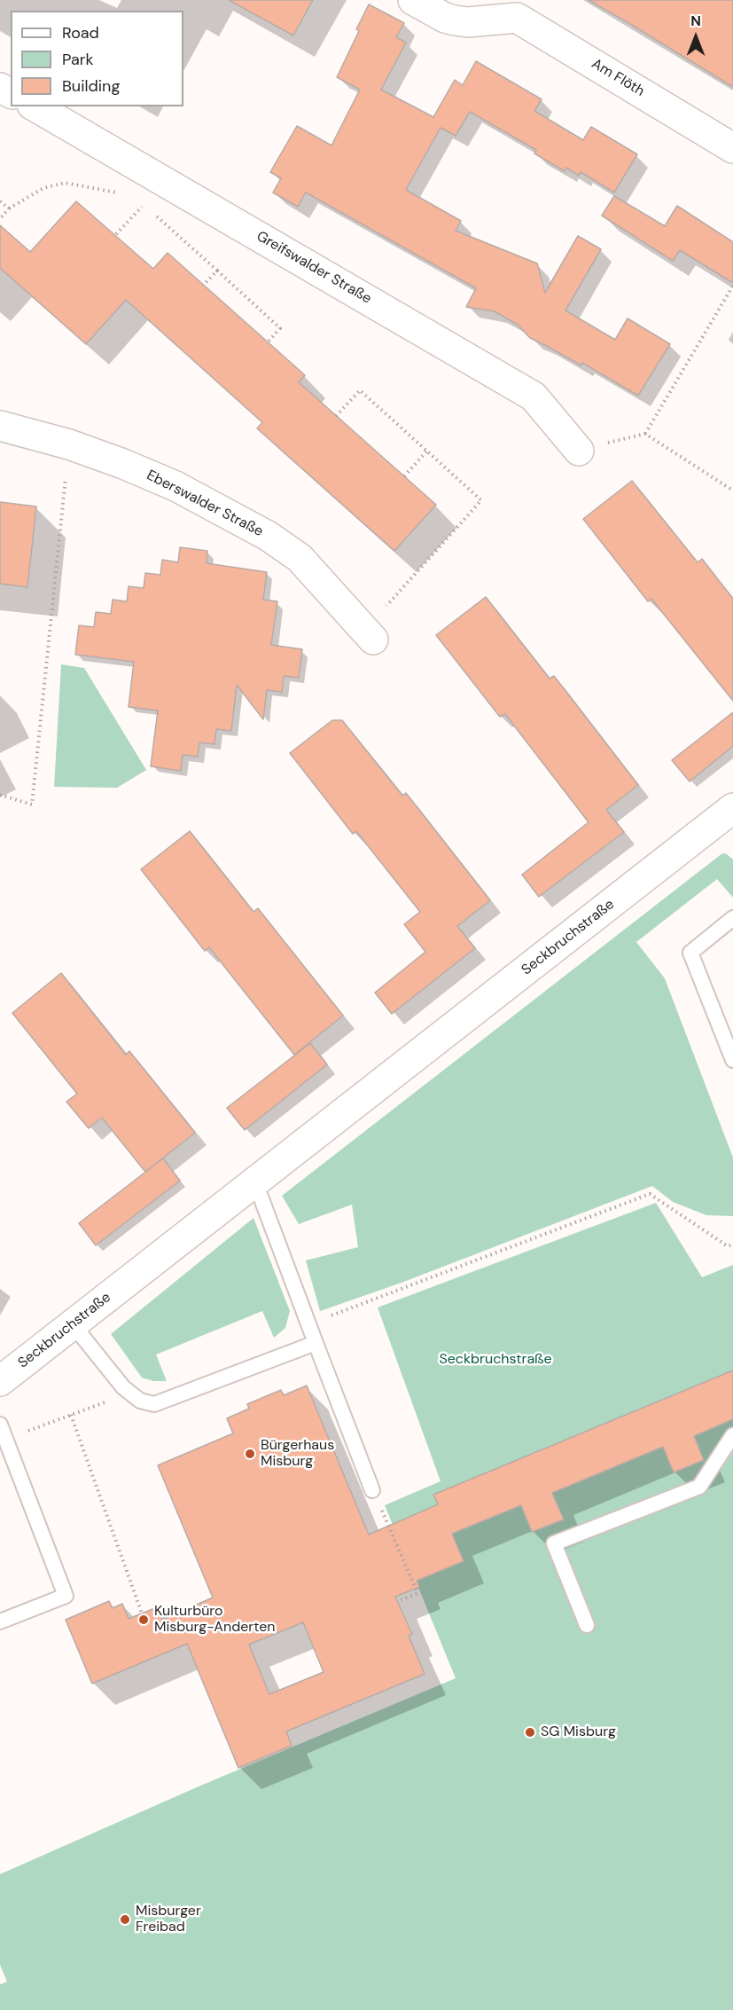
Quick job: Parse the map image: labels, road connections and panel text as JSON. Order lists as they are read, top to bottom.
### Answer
{
  "streets": {
    "street": [
      "Am Flöth",
      "Greifswalder Straße",
      "Eberswalder Straße",
      "Seckbruchstraße"
    ]
  },
  "parks": ["Seckbruchstraße"],
  "places": [
    "Bürgerhaus Misburg",
    "Kulturbüro Misburg-Anderten",
    "SG Misburg",
    "Misburger Freibad"
  ],
  "legend": ["Road", "Park", "Building"],
  "north": "top"
}
